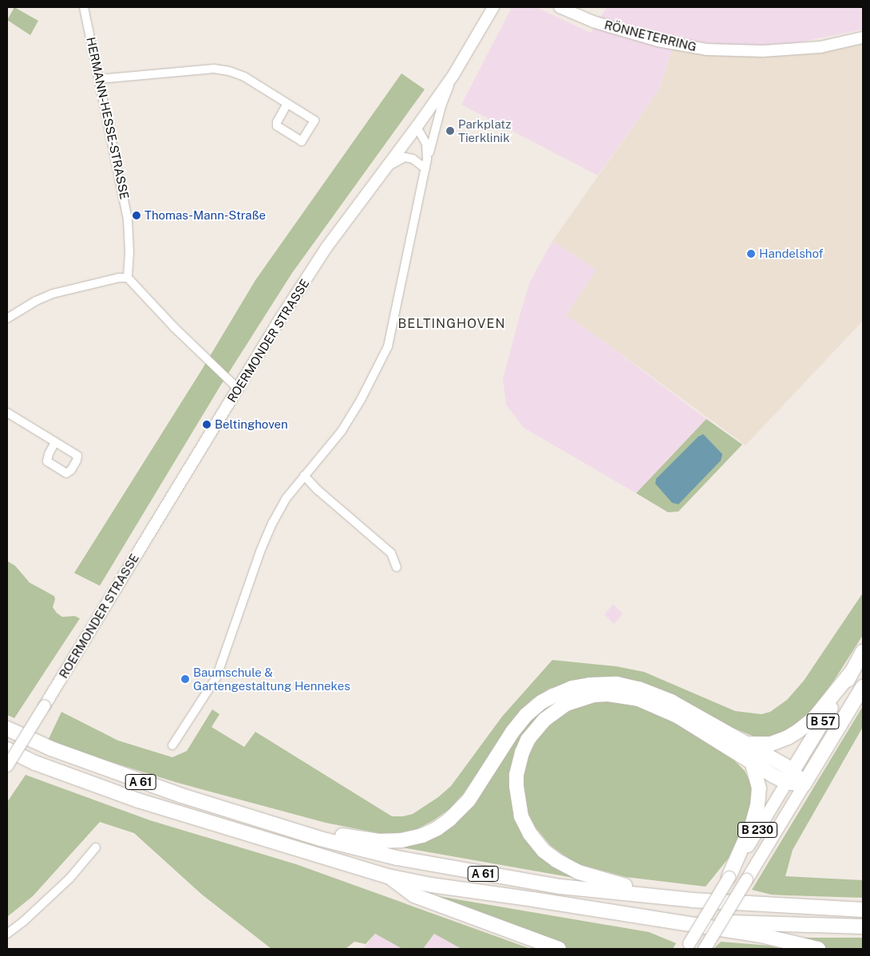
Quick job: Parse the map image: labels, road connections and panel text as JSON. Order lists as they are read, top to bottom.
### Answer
{
  "streets": {
    "highway": ["B 57", "A 61"],
    "main road": ["RÖNNETERRING", "ROERMONDER STRASSE", "B 230"],
    "street": ["HERMANN-HESSE-STRASSE"]
  },
  "crossings": [
    ["B 57", "B 230"]
  ],
  "districts": ["BELTINGHOVEN"],
  "places": [
    "Parkplatz Tierklinik",
    "Thomas-Mann-Straße",
    "Handelshof",
    "Beltinghoven",
    "Baumschule & Gartengestaltung Hennekes"
  ]
}
